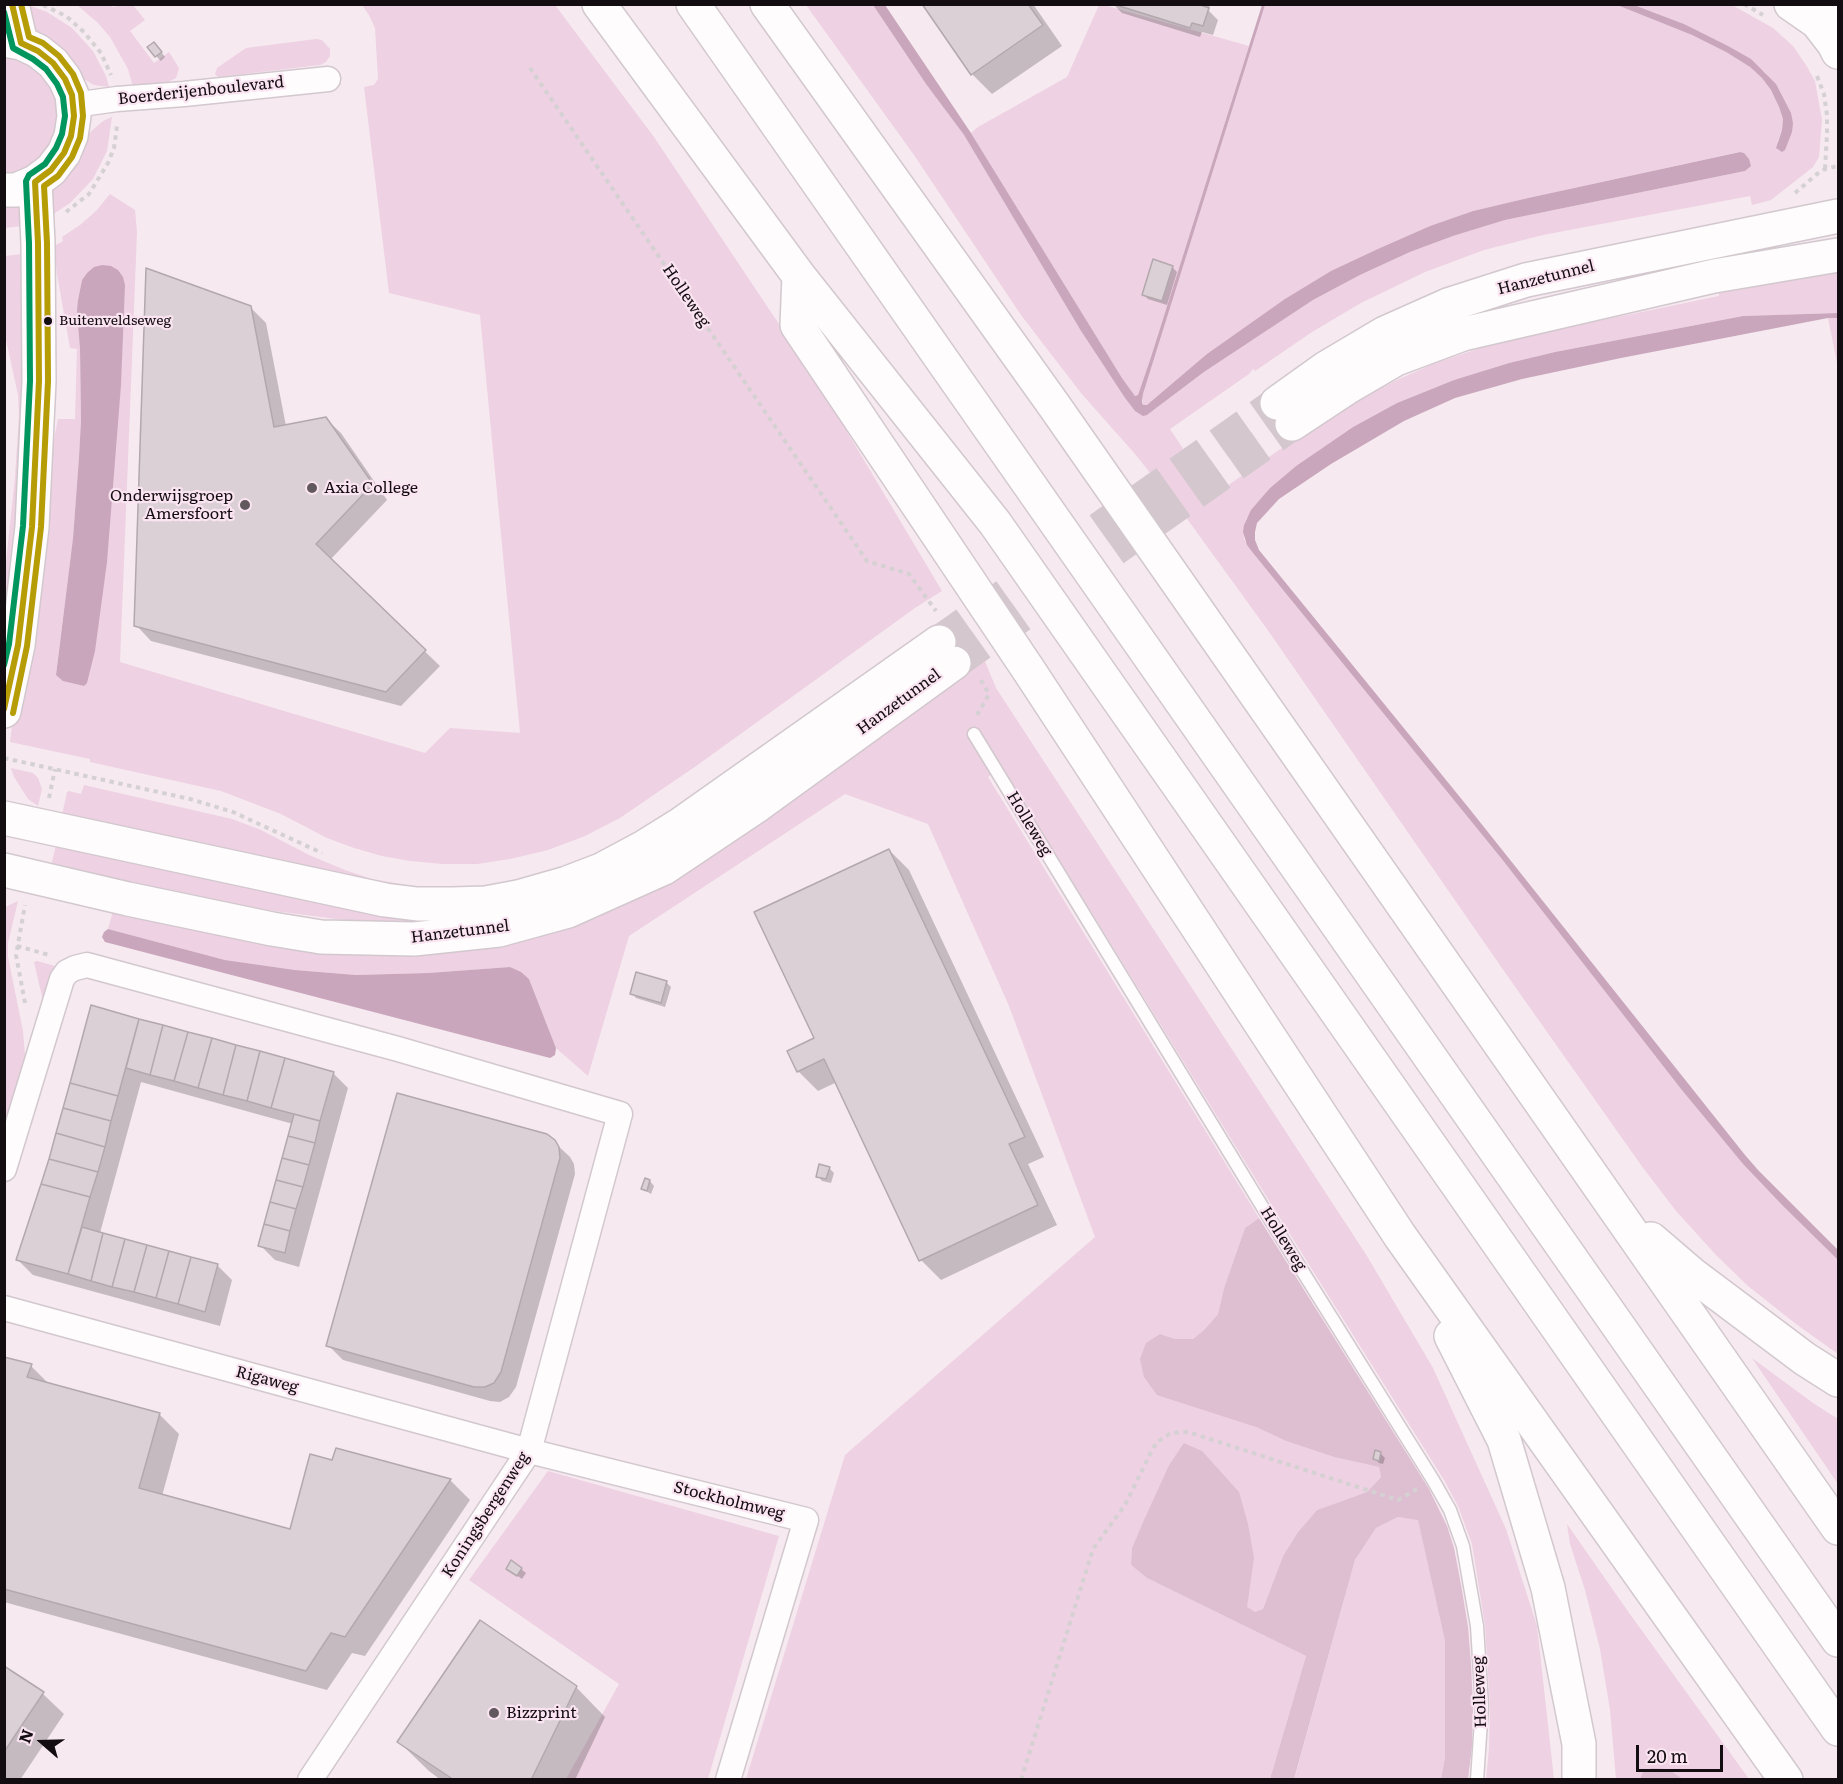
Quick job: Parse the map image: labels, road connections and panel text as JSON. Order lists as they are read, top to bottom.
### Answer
{
  "streets": {
    "main road": ["Hanzetunnel"],
    "street": [
      "Boerderijenboulevard",
      "Rigaweg",
      "Stockholmweg",
      "Koningsbergenweg"
    ],
    "lane": ["Holleweg"]
  },
  "crossings": [
    ["Rigaweg", "Stockholmweg"],
    ["Rigaweg", "Koningsbergenweg"],
    ["Stockholmweg", "Koningsbergenweg"]
  ],
  "places": [
    "Buitenveldseweg",
    "Axia College",
    "Onderwijsgroep Amersfoort",
    "Bizzprint"
  ],
  "scale_bar": "20 m",
  "north": "left"
}
